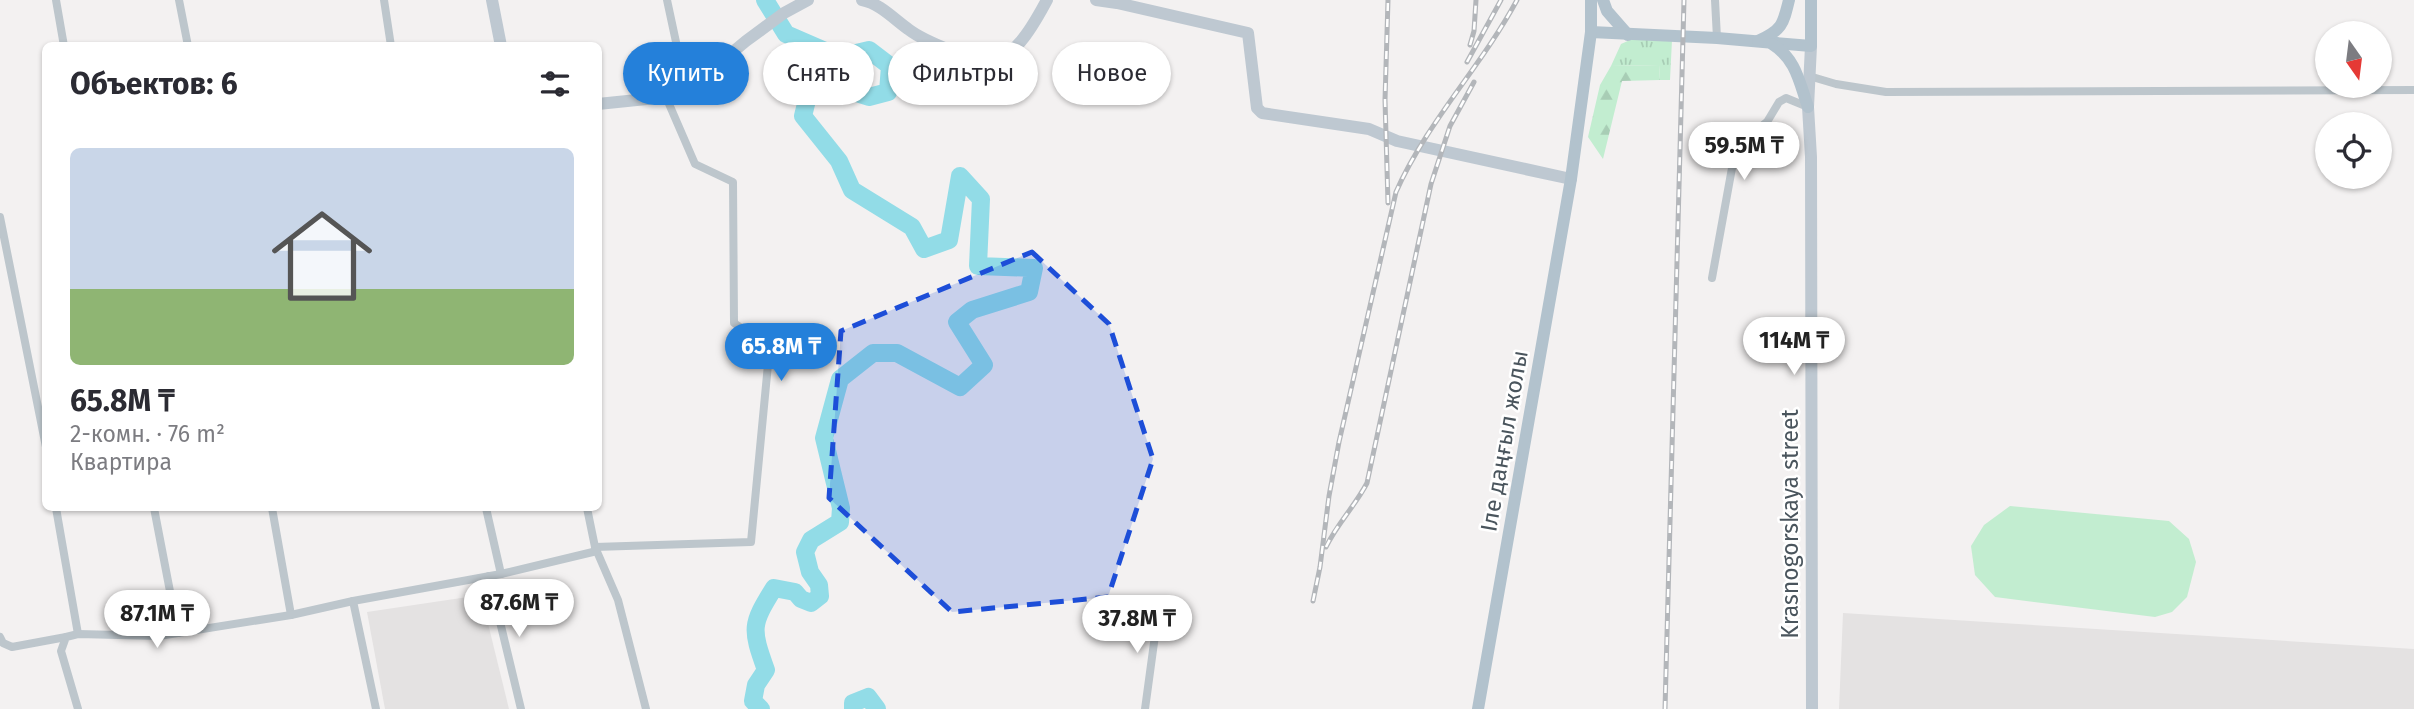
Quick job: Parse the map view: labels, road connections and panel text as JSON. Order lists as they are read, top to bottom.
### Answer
{
  "streets": {
    "main road": ["Іле даңғыл жолы"],
    "street": ["Krasnogorskaya street"]
  },
  "north": "bottom",
  "page": {
    "chip": [
      "Купить",
      "Снять",
      "Фильтры",
      "Новое"
    ],
    "heading": "Объектов: 6",
    "price": [
      "59.5M ₸",
      "114M ₸",
      "65.8M ₸",
      "87.6M ₸",
      "87.1M ₸",
      "37.8M ₸"
    ],
    "list": [
      {
        "name": "65.8M ₸",
        "note": "2-комн. · 76 m² · Квартира"
      }
    ]
  }
}
